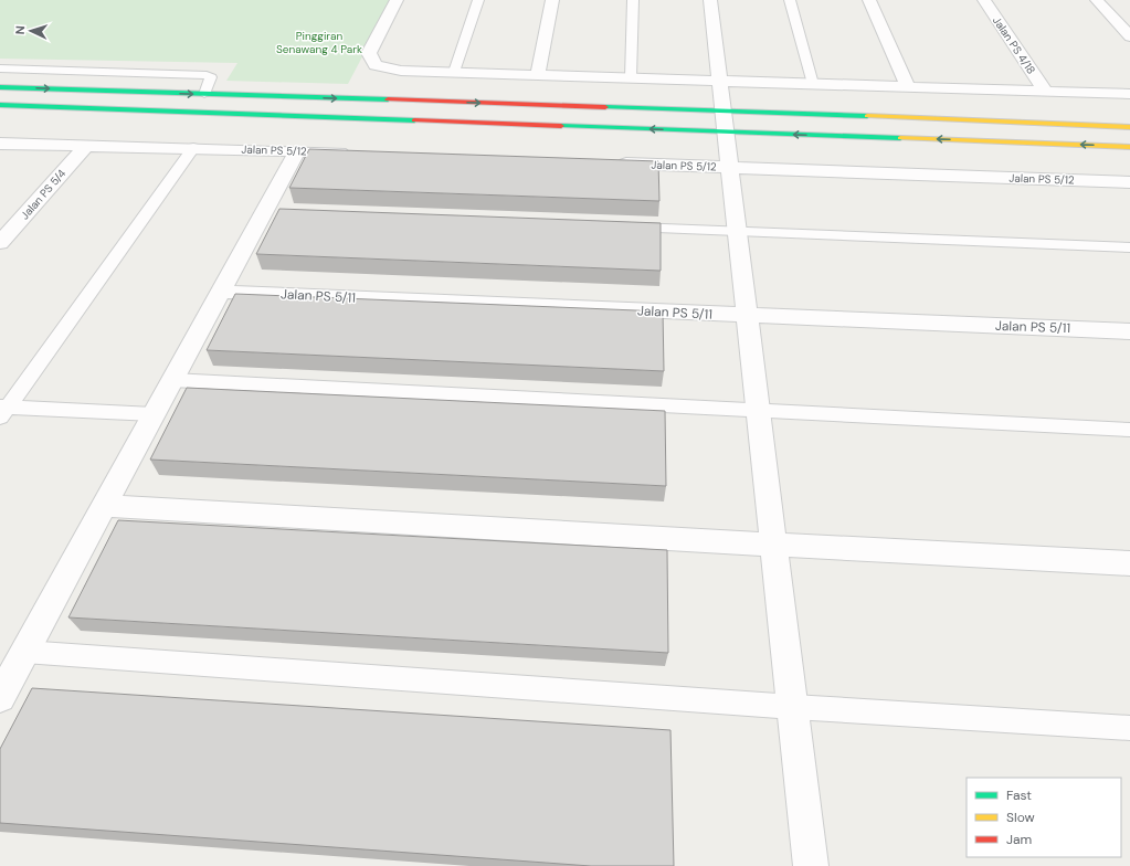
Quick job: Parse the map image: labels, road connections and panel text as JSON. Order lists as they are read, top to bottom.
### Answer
{
  "streets": {
    "street": [
      "Jalan PS 4/18",
      "Jalan PS 5/12",
      "Jalan PS 5/4",
      "Jalan PS 5/11"
    ]
  },
  "crossings": [
    ["Jalan PS 5/12", "Jalan PS 5/4"]
  ],
  "parks": ["Pinggiran Senawang 4 Park"],
  "legend": ["Fast", "Slow", "Jam"],
  "north": "left"
}
